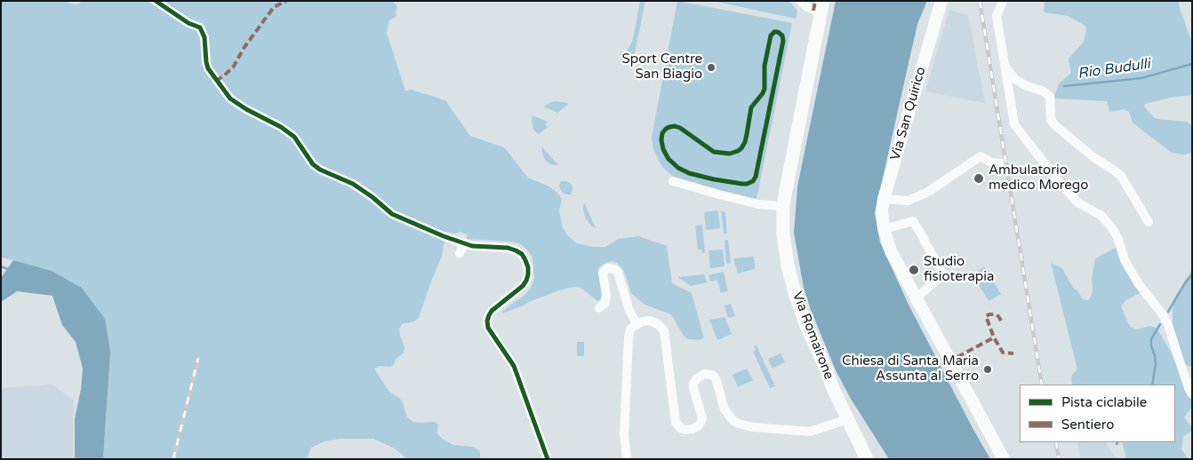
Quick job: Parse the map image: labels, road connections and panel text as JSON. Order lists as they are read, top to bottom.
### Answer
{
  "streets": {
    "main road": ["Via San Quirico", "Via Romairone"]
  },
  "water": ["Rio Budulli"],
  "places": [
    "Sport Centre San Biagio",
    "Ambulatorio medico Morego",
    "Studio fisioterapia",
    "Chiesa di Santa Maria Assunta al Serro"
  ],
  "legend": ["Pista ciclabile", "Sentiero"]
}
